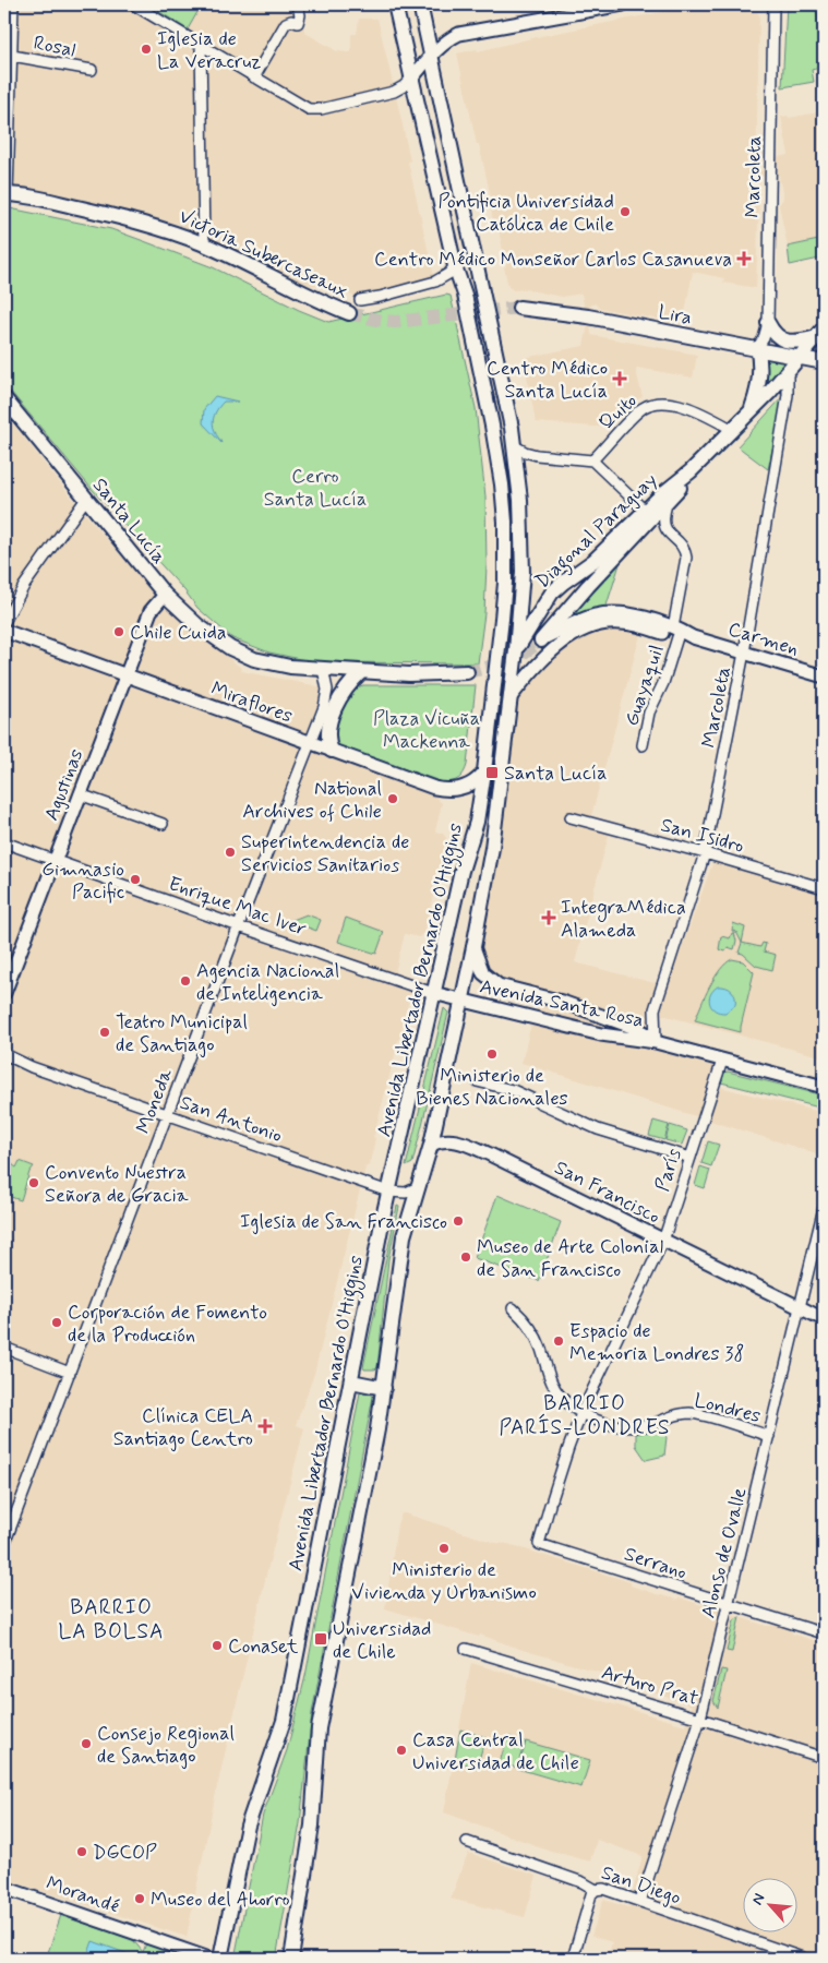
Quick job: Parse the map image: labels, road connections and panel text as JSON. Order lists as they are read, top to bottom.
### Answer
{
  "streets": {
    "main road": [
      "Victoria Subercaseaux",
      "Lira",
      "Santa Lucía",
      "Diagonal Paraguay",
      "Carmen",
      "Miraflores",
      "Agustinas",
      "Enrique Mac Iver",
      "Avenida Libertador Bernardo O'Higgins",
      "Avenida Santa Rosa",
      "San Francisco",
      "Morandé"
    ],
    "street": [
      "Rosal",
      "Marcoleta",
      "Quito",
      "Guayaquil",
      "San Isidro",
      "Moneda",
      "San Antonio",
      "París",
      "Londres",
      "Alonso de Ovalle",
      "Serrano",
      "Arturo Prat",
      "San Diego"
    ]
  },
  "crossings": [
    ["Rosal", "Victoria Subercaseaux"],
    ["Marcoleta", "Lira"],
    ["Marcoleta", "Diagonal Paraguay"],
    ["Marcoleta", "Carmen"],
    ["Marcoleta", "San Isidro"],
    ["Marcoleta", "Avenida Santa Rosa"],
    ["Victoria Subercaseaux", "Avenida Libertador Bernardo O'Higgins"],
    ["Lira", "Diagonal Paraguay"],
    ["Quito", "Diagonal Paraguay"],
    ["Santa Lucía", "Agustinas"],
    ["Santa Lucía", "Moneda"],
    ["Diagonal Paraguay", "Carmen"],
    ["Diagonal Paraguay", "Guayaquil"],
    ["Diagonal Paraguay", "Avenida Libertador Bernardo O'Higgins"],
    ["Carmen", "Guayaquil"],
    ["Carmen", "Avenida Libertador Bernardo O'Higgins"],
    ["Miraflores", "Agustinas"],
    ["Miraflores", "Avenida Libertador Bernardo O'Higgins"],
    ["Miraflores", "Moneda"],
    ["Agustinas", "Enrique Mac Iver"],
    ["Enrique Mac Iver", "Avenida Libertador Bernardo O'Higgins"],
    ["Enrique Mac Iver", "Avenida Santa Rosa"],
    ["Enrique Mac Iver", "Moneda"],
    ["Avenida Libertador Bernardo O'Higgins", "Avenida Santa Rosa"],
    ["Avenida Libertador Bernardo O'Higgins", "San Antonio"],
    ["Avenida Libertador Bernardo O'Higgins", "San Francisco"],
    ["Avenida Santa Rosa", "París"],
    ["Moneda", "San Antonio"],
    ["París", "San Francisco"],
    ["París", "Londres"],
    ["París", "Serrano"],
    ["San Francisco", "Alonso de Ovalle"],
    ["Londres", "Alonso de Ovalle"],
    ["Alonso de Ovalle", "Serrano"],
    ["Alonso de Ovalle", "Arturo Prat"],
    ["Alonso de Ovalle", "San Diego"]
  ],
  "districts": ["BARRIO PARÍS-LONDRES", "BARRIO LA BOLSA"],
  "parks": ["Cerro Santa Lucía", "Plaza Vicuña Mackenna"],
  "places": {
    "other": [
      "Iglesia de La Veracruz",
      "Pontificia Universidad Católica de Chile",
      "Chile Cuida",
      "National Archives of Chile",
      "Superintendencia de Servicios Sanitarios",
      "Gimnasio Pacific",
      "Agencia Nacional de Inteligencia",
      "Teatro Municipal de Santiago",
      "Ministerio de Bienes Nacionales",
      "Convento Nuestra Señora de Gracia",
      "Iglesia de San Francisco",
      "Museo de Arte Colonial de San Francisco",
      "Corporación de Fomento de la Producción",
      "Espacio de Memoria Londres 38",
      "Ministerio de Vivienda y Urbanismo",
      "Conaset",
      "Consejo Regional de Santiago",
      "Casa Central Universidad de Chile",
      "DGCOP",
      "Museo del Ahorro"
    ],
    "health": [
      "Centro Médico Monseñor Carlos Casanueva",
      "Centro Médico Santa Lucía",
      "IntegraMédica Alameda",
      "Clínica CELA Santiago Centro"
    ],
    "transit": ["Santa Lucía", "Universidad de Chile"]
  },
  "north": "top left"
}
